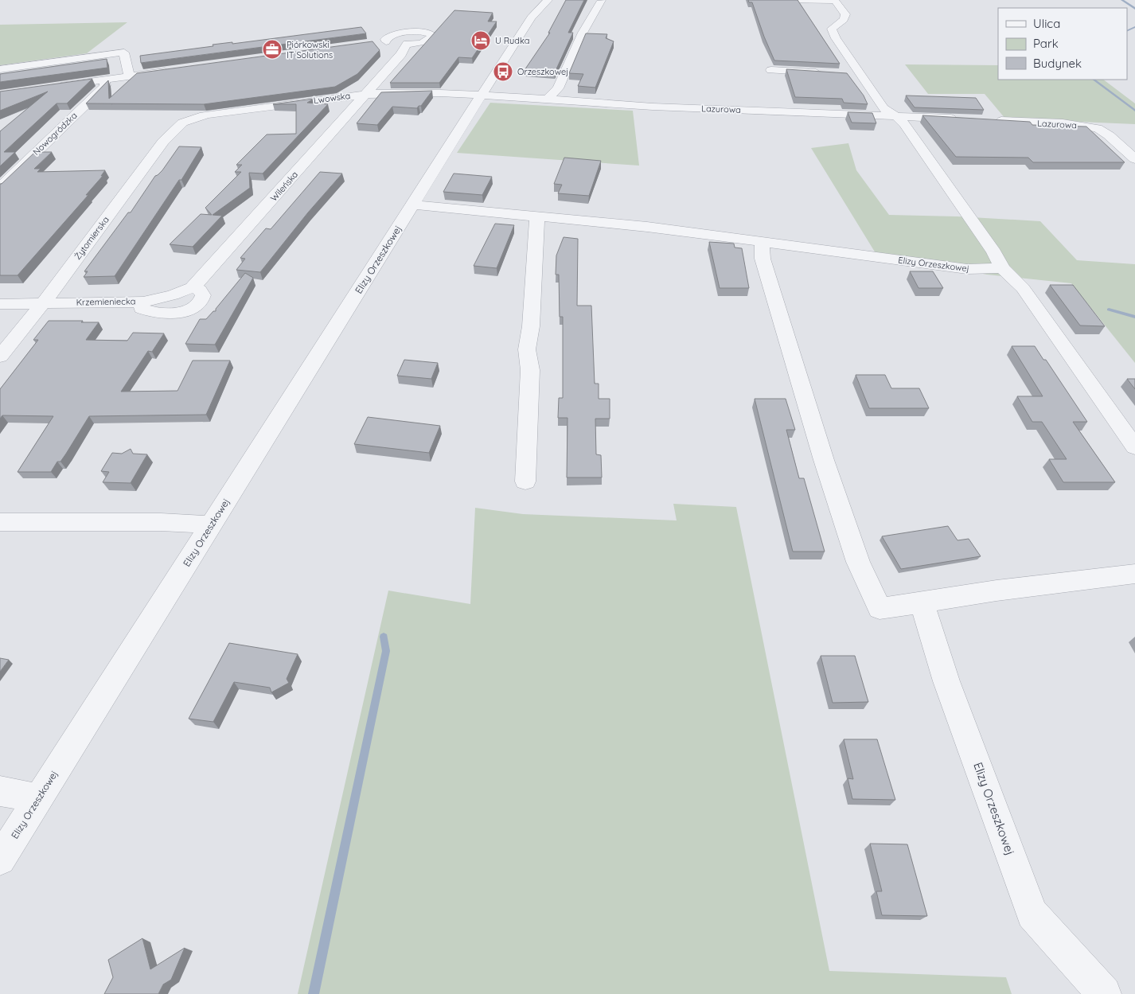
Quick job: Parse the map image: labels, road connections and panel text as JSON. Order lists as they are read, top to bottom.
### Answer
{
  "streets": {
    "street": [
      "Lwowska",
      "Lazurowa",
      "Nowogródzka",
      "Wileńska",
      "Żytomierska",
      "Elizy Orzeszkowej",
      "Krzemieniecka"
    ]
  },
  "crossings": [
    ["Lwowska", "Wileńska"],
    ["Lwowska", "Żytomierska"],
    ["Lwowska", "Elizy Orzeszkowej"],
    ["Wileńska", "Krzemieniecka"],
    ["Żytomierska", "Krzemieniecka"]
  ],
  "places": {
    "hotel": ["U Rudka"],
    "office": ["Piórkowski IT Solutions"],
    "bus stop": ["Orzeszkowej"]
  },
  "legend": ["Ulica", "Park", "Budynek"]
}
